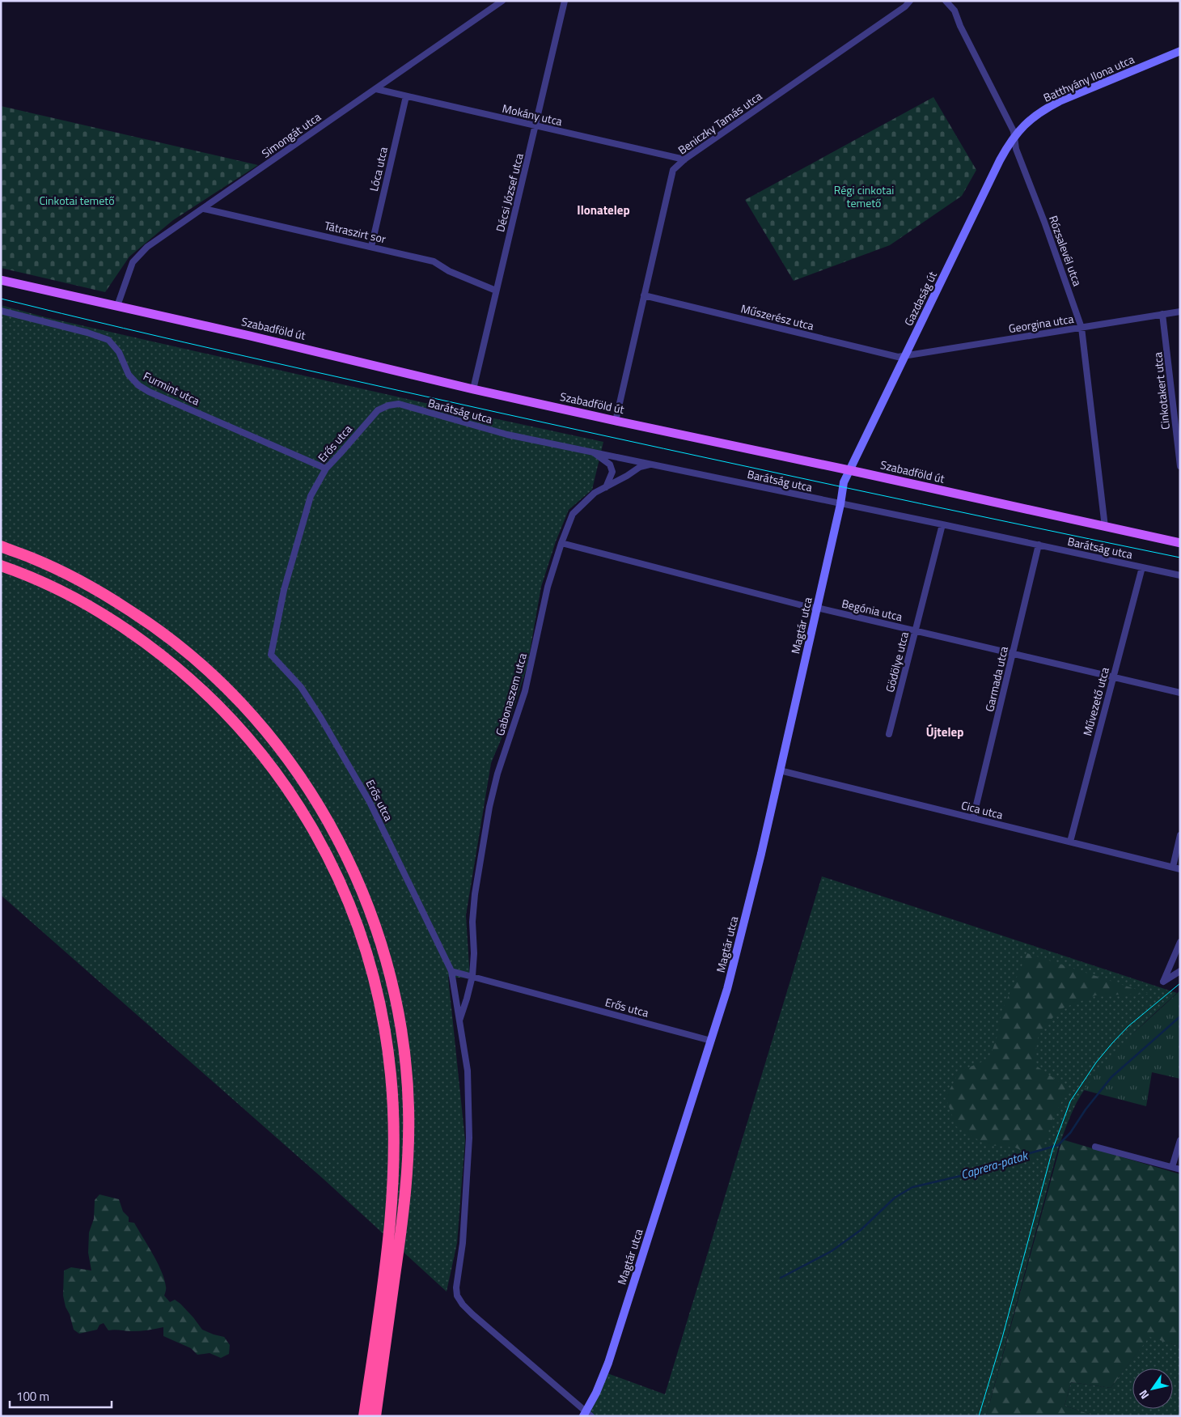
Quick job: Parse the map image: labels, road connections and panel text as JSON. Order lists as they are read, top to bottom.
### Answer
{
  "streets": {
    "main road": ["Szabadföld út"],
    "street": [
      "Batthyány Ilona utca",
      "Mokány utca",
      "Beniczky Tamás utca",
      "Simongát utca",
      "Lóca utca",
      "Décsi József utca",
      "Tátraszirt sor",
      "Rózsalevél utca",
      "Gazdaság út",
      "Műszerész utca",
      "Georgina utca",
      "Furmint utca",
      "Cinkotakert utca",
      "Barátság utca",
      "Erős utca",
      "Begónia utca",
      "Magtár utca",
      "Gödölye utca",
      "Garmada utca",
      "Gabonaszem utca",
      "Művezető utca",
      "Cica utca"
    ]
  },
  "crossings": [
    ["Batthyány Ilona utca", "Rózsalevél utca"],
    ["Batthyány Ilona utca", "Gazdaság út"],
    ["Mokány utca", "Beniczky Tamás utca"],
    ["Mokány utca", "Simongát utca"],
    ["Mokány utca", "Lóca utca"],
    ["Mokány utca", "Décsi József utca"],
    ["Beniczky Tamás utca", "Műszerész utca"],
    ["Beniczky Tamás utca", "Szabadföld út"],
    ["Simongát utca", "Tátraszirt sor"],
    ["Simongát utca", "Szabadföld út"],
    ["Lóca utca", "Tátraszirt sor"],
    ["Décsi József utca", "Tátraszirt sor"],
    ["Décsi József utca", "Szabadföld út"],
    ["Rózsalevél utca", "Gazdaság út"],
    ["Rózsalevél utca", "Georgina utca"],
    ["Rózsalevél utca", "Szabadföld út"],
    ["Gazdaság út", "Műszerész utca"],
    ["Gazdaság út", "Georgina utca"],
    ["Gazdaság út", "Szabadföld út"],
    ["Gazdaság út", "Magtár utca"],
    ["Műszerész utca", "Georgina utca"],
    ["Georgina utca", "Cinkotakert utca"],
    ["Szabadföld út", "Magtár utca"],
    ["Furmint utca", "Erős utca"],
    ["Barátság utca", "Erős utca"],
    ["Barátság utca", "Magtár utca"],
    ["Barátság utca", "Gödölye utca"],
    ["Barátság utca", "Garmada utca"],
    ["Barátság utca", "Gabonaszem utca"],
    ["Barátság utca", "Művezető utca"],
    ["Erős utca", "Magtár utca"],
    ["Erős utca", "Gabonaszem utca"],
    ["Begónia utca", "Magtár utca"],
    ["Begónia utca", "Gödölye utca"],
    ["Begónia utca", "Garmada utca"],
    ["Begónia utca", "Gabonaszem utca"],
    ["Begónia utca", "Művezető utca"],
    ["Magtár utca", "Cica utca"],
    ["Garmada utca", "Cica utca"],
    ["Művezető utca", "Cica utca"]
  ],
  "districts": ["Ilonatelep", "Újtelep"],
  "water": ["Caprera-patak"],
  "parks": ["Régi cinkotai temető", "Cinkotai temető"],
  "scale_bar": "100 m",
  "north": "bottom left"
}
